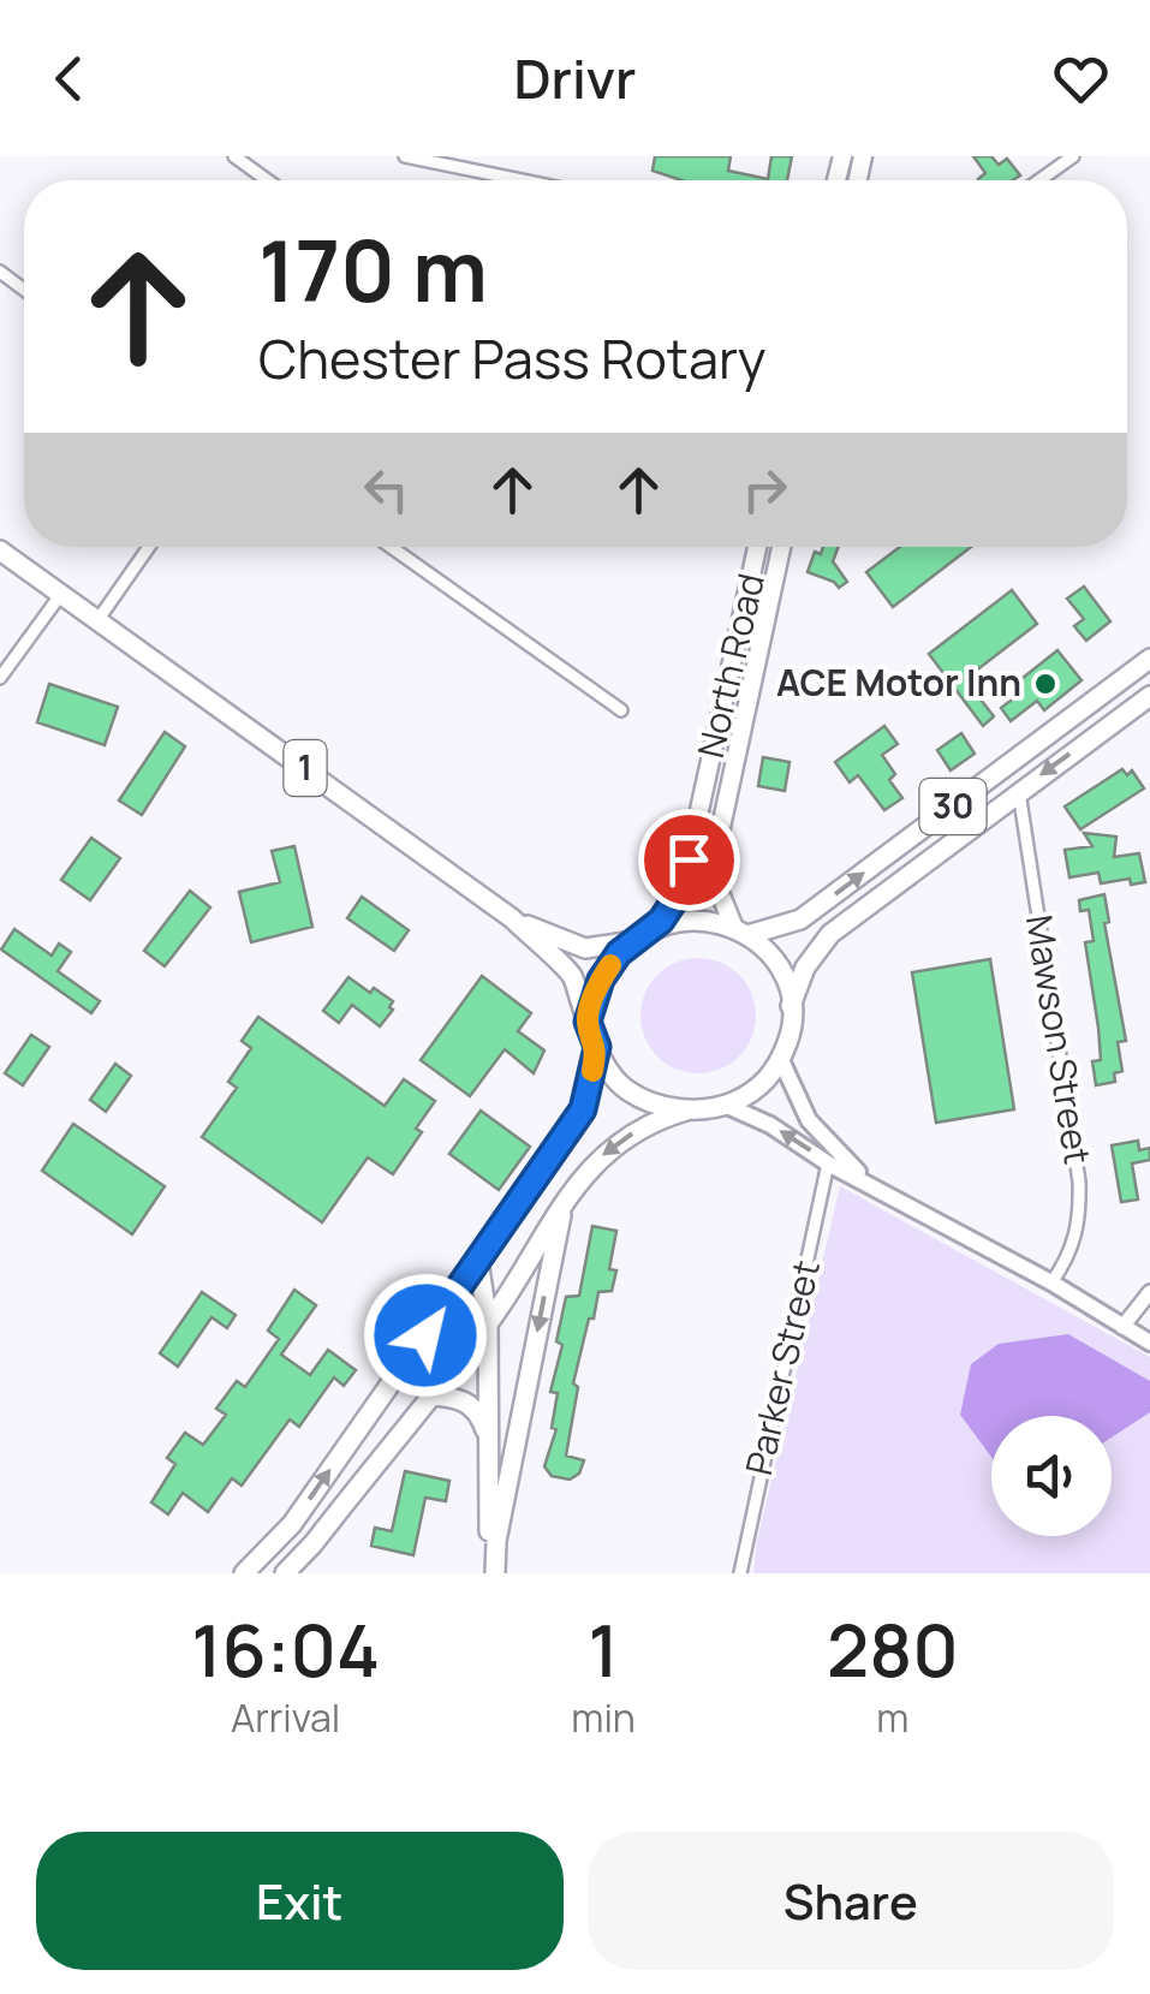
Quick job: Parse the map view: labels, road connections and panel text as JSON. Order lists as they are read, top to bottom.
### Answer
{
  "streets": {
    "highway": ["1", "30"],
    "main road": ["North Road"],
    "street": ["Mawson Street", "Parker Street"]
  },
  "crossings": [
    ["North Road", "1"],
    ["North Road", "30"],
    ["1", "30"],
    ["30", "Mawson Street"]
  ],
  "places": ["ACE Motor Inn"],
  "page": {
    "header": "Drivr",
    "turn": ["170 m", "Chester Pass Rotary"],
    "eta": [
      "16:04",
      "Arrival",
      "1",
      "min",
      "280",
      "m"
    ],
    "buttons": ["Exit", "Share"]
  }
}
